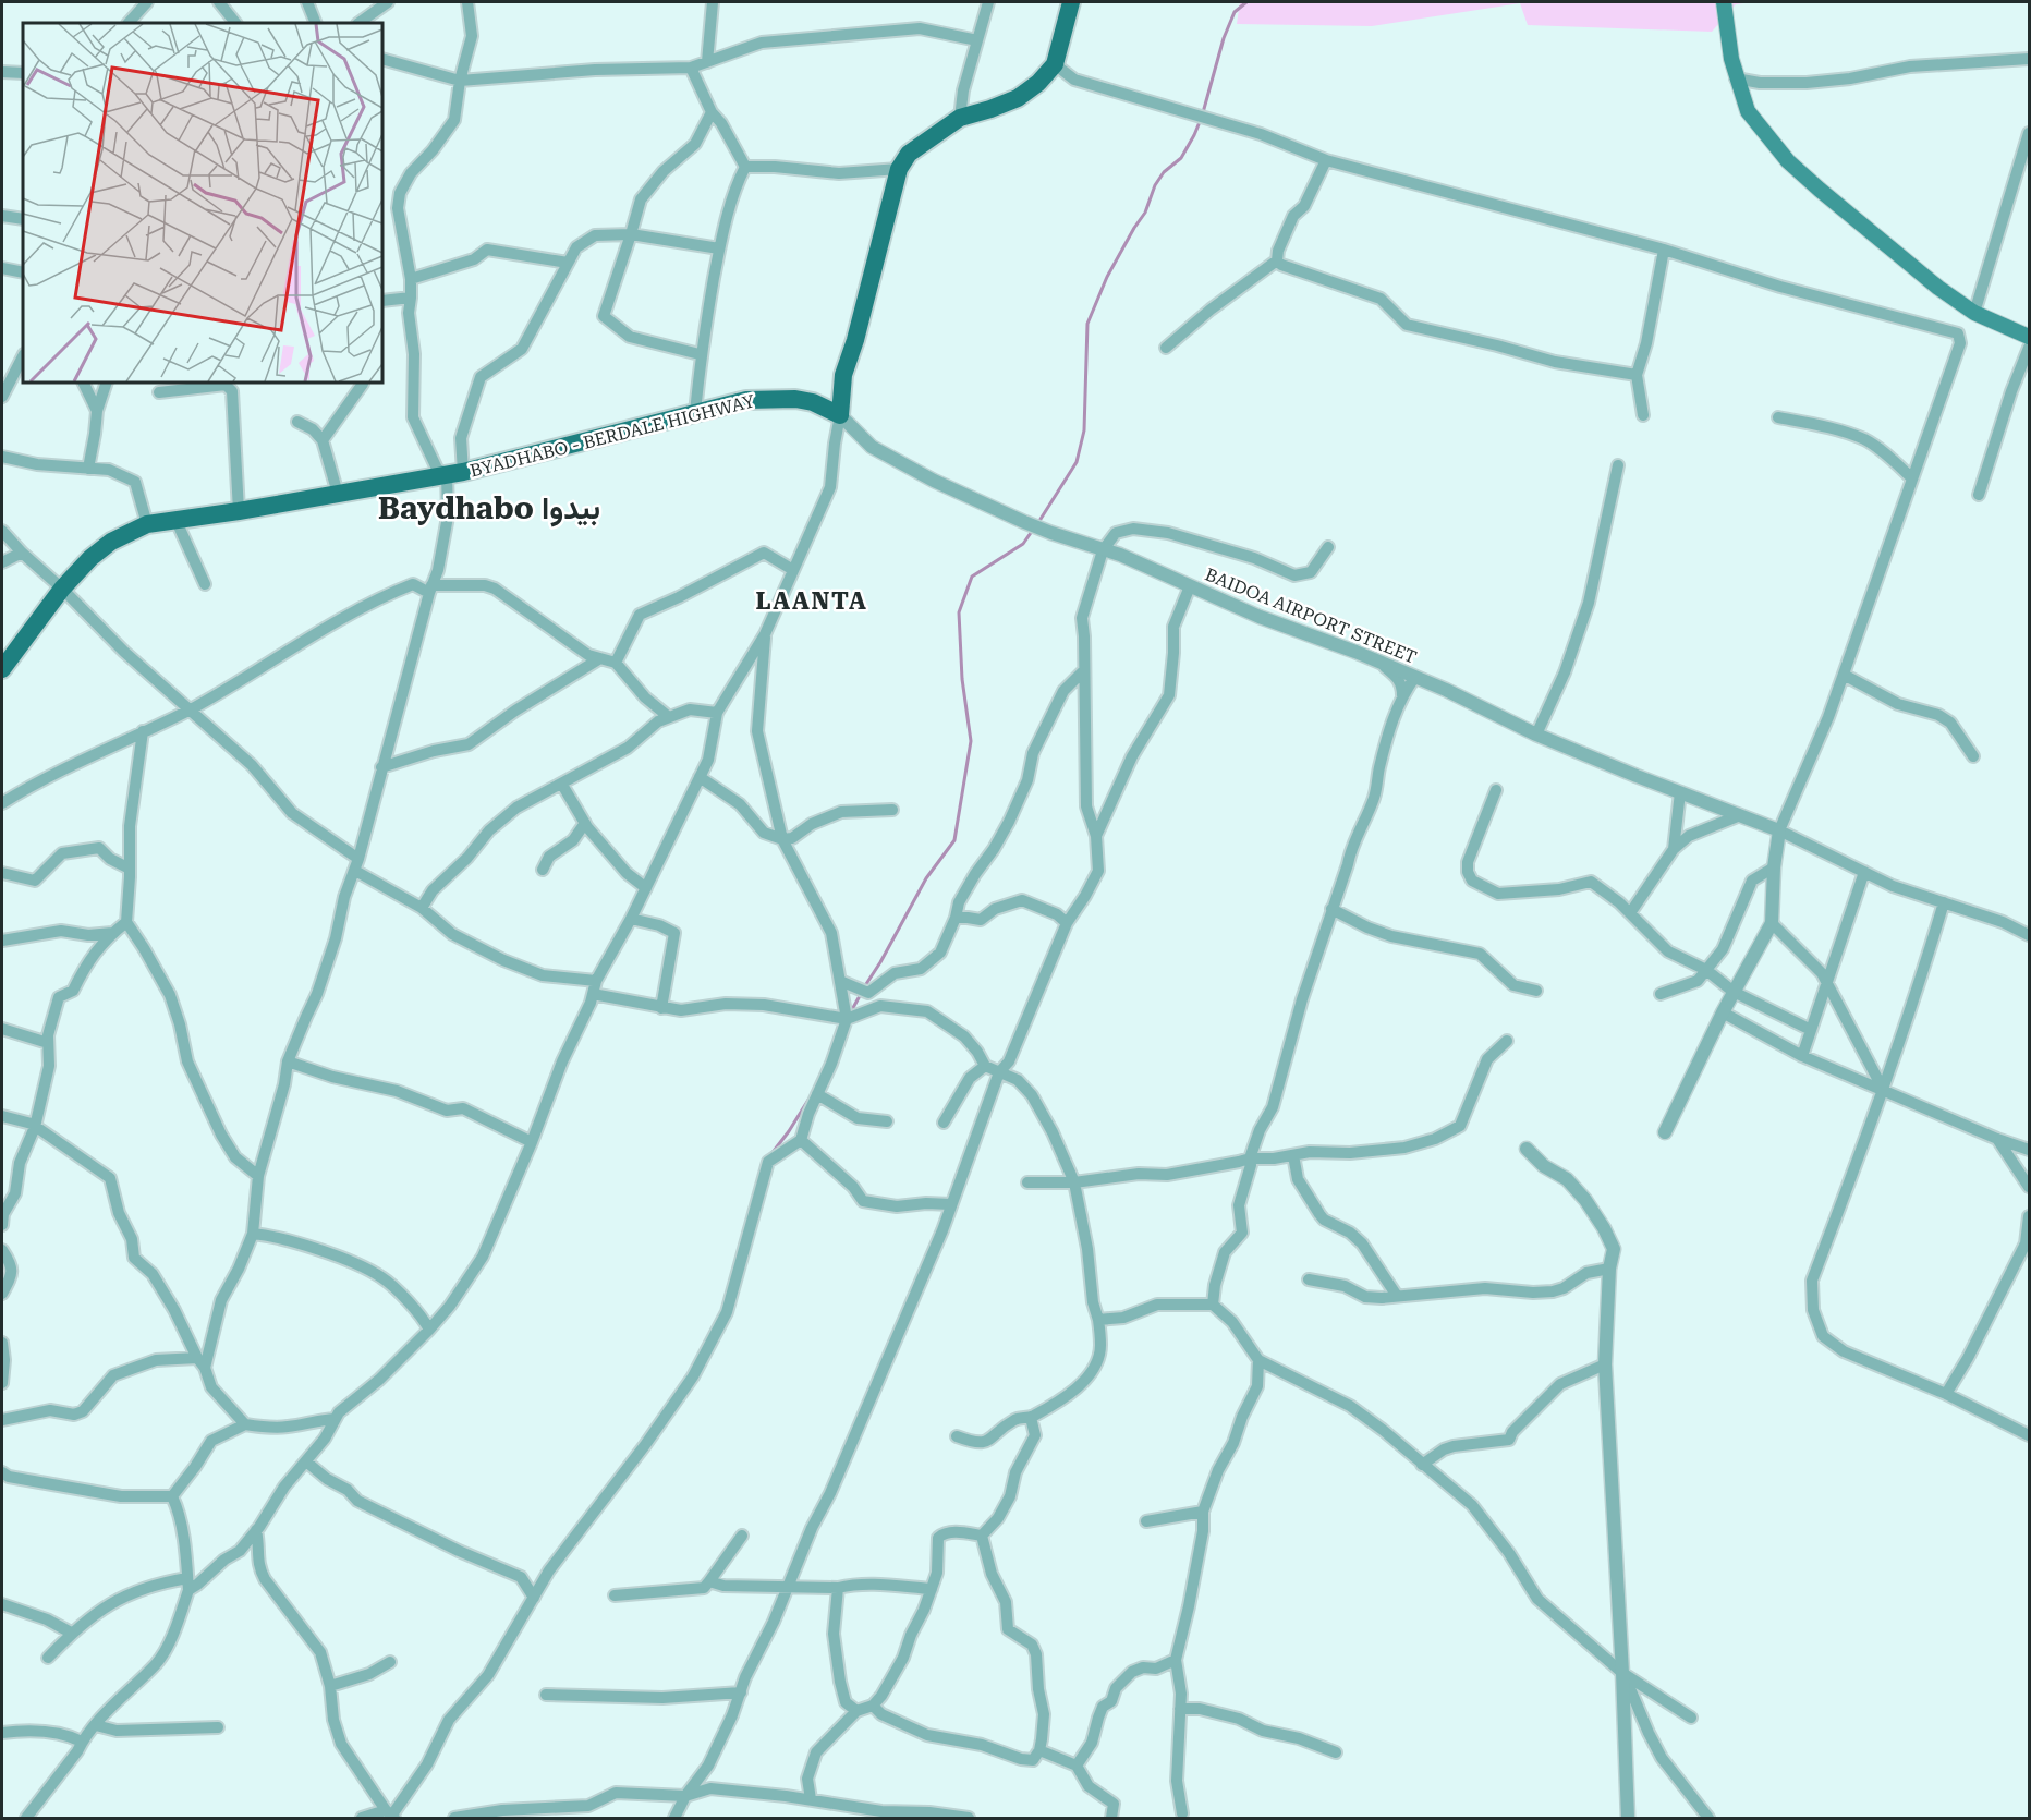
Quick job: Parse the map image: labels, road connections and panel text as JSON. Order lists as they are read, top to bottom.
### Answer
{
  "streets": {
    "main road": ["BYADHABO - BERDALE HIGHWAY"],
    "street": ["BAIDOA AIRPORT STREET"]
  },
  "crossings": [
    ["BYADHABO - BERDALE HIGHWAY", "BAIDOA AIRPORT STREET"]
  ],
  "districts": ["Baydhabo بيدوا", "LAANTA"]
}
